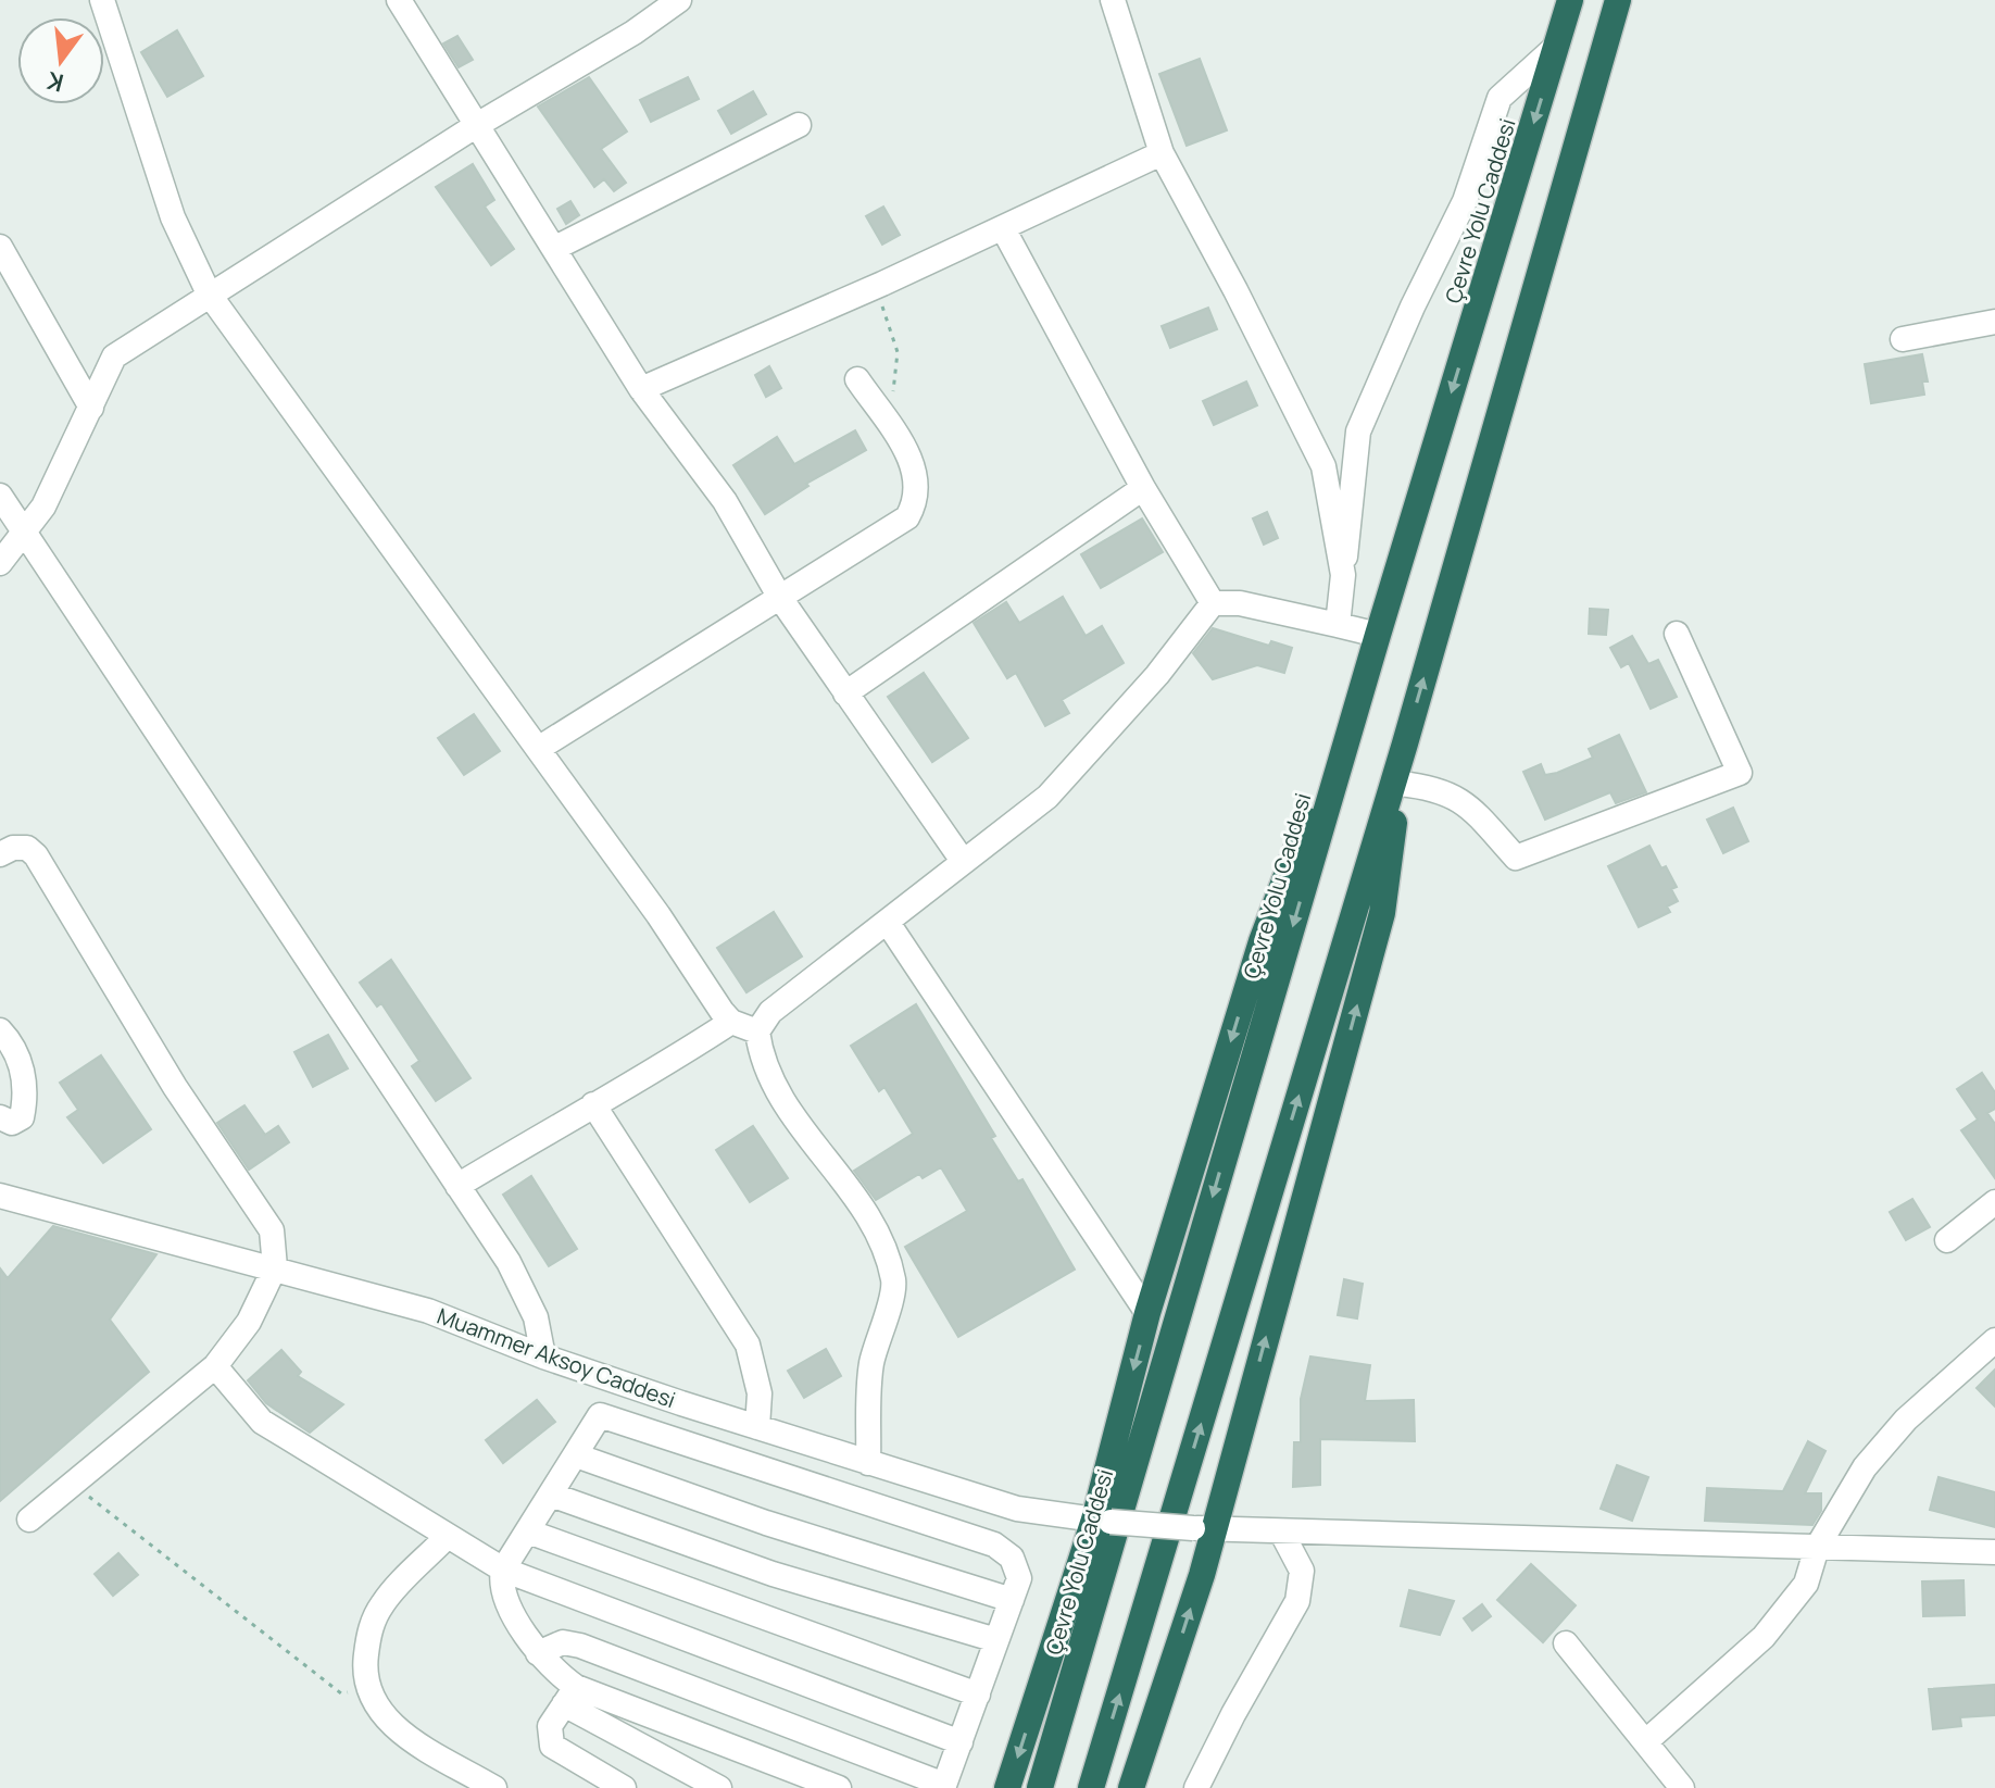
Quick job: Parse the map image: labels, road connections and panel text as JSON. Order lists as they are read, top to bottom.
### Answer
{
  "streets": {
    "highway": ["Çevre Yolu Caddesi"],
    "street": ["Muammer Aksoy Caddesi"]
  },
  "north": "bottom"
}
